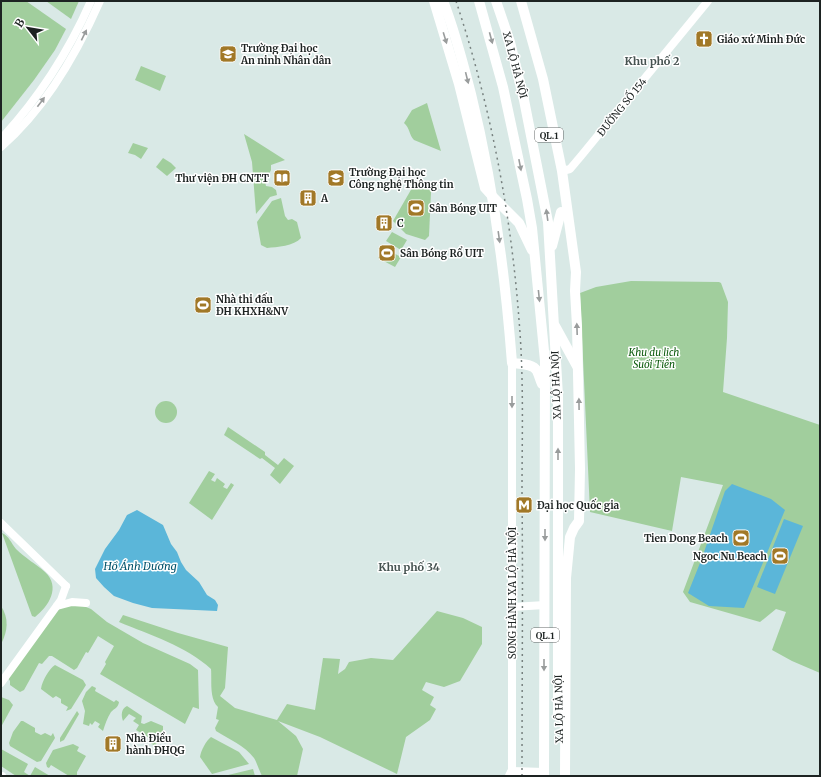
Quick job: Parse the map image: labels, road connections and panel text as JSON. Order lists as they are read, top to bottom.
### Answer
{
  "streets": {
    "highway": ["XA LỘ HÀ NỘI", "QL.1"],
    "street": ["ĐƯỜNG SỐ 154", "SONG HÀNH XA LỘ HÀ NỘI"]
  },
  "crossings": [
    ["XA LỘ HÀ NỘI", "ĐƯỜNG SỐ 154"],
    ["XA LỘ HÀ NỘI", "SONG HÀNH XA LỘ HÀ NỘI"]
  ],
  "one_way": ["SONG HÀNH XA LỘ HÀ NỘI"],
  "districts": ["Khu phố 2", "Khu phố 34"],
  "water": ["Hồ Ánh Dương"],
  "parks": ["Khu du lịch Suối Tiên"],
  "places": {
    "church": ["Giáo xứ Minh Đức"],
    "school or university": ["Trường Đại học An ninh Nhân dân", "Trường Đại học Công nghệ Thông tin"],
    "library": ["Thư viện ĐH CNTT"],
    "building": ["A", "C", "Nhà Điều hành ĐHQG"],
    "sports": [
      "Sân Bóng UIT",
      "Sân Bóng Rổ UIT",
      "Nhà thi đấu ĐH KHXH&NV",
      "Tien Dong Beach",
      "Ngoc Nu Beach"
    ],
    "metro station": ["Đại học Quốc gia"]
  },
  "north": "top left"
}
